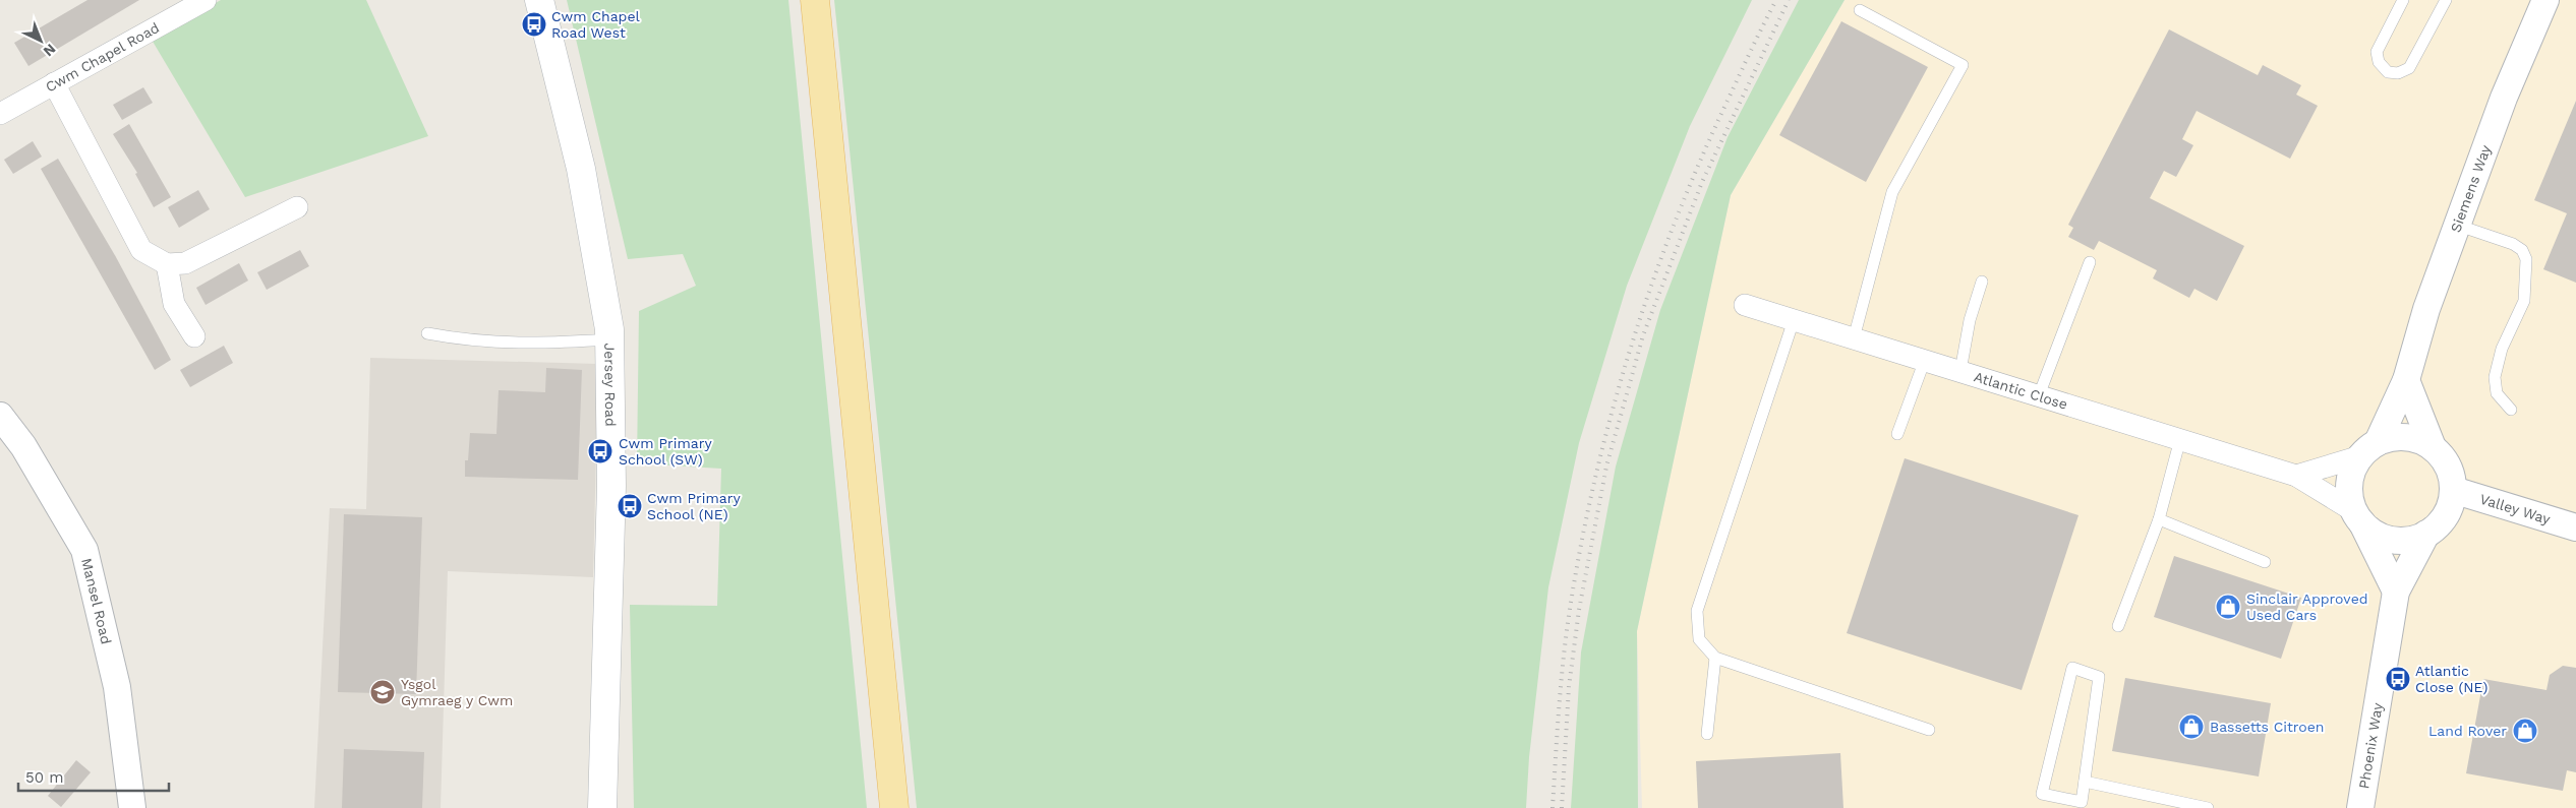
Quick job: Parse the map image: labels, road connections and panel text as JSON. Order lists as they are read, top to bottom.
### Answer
{
  "streets": {
    "main road": ["Jersey Road"],
    "street": [
      "Cwm Chapel Road",
      "Siemens Way",
      "Atlantic Close",
      "Valley Way",
      "Mansel Road",
      "Phoenix Way"
    ]
  },
  "crossings": [
    ["Siemens Way", "Atlantic Close"],
    ["Siemens Way", "Valley Way"],
    ["Siemens Way", "Phoenix Way"],
    ["Atlantic Close", "Valley Way"],
    ["Atlantic Close", "Phoenix Way"],
    ["Valley Way", "Phoenix Way"]
  ],
  "places": {
    "bus stop": [
      "Cwm Chapel Road West",
      "Cwm Primary School (SW)",
      "Cwm Primary School (NE)",
      "Atlantic Close (NE)"
    ],
    "shop": ["Sinclair Approved Used Cars", "Bassetts Citroen", "Land Rover"],
    "school or university": ["Ysgol Gymraeg y Cwm"]
  },
  "scale_bar": "50 m",
  "north": "bottom right"
}
